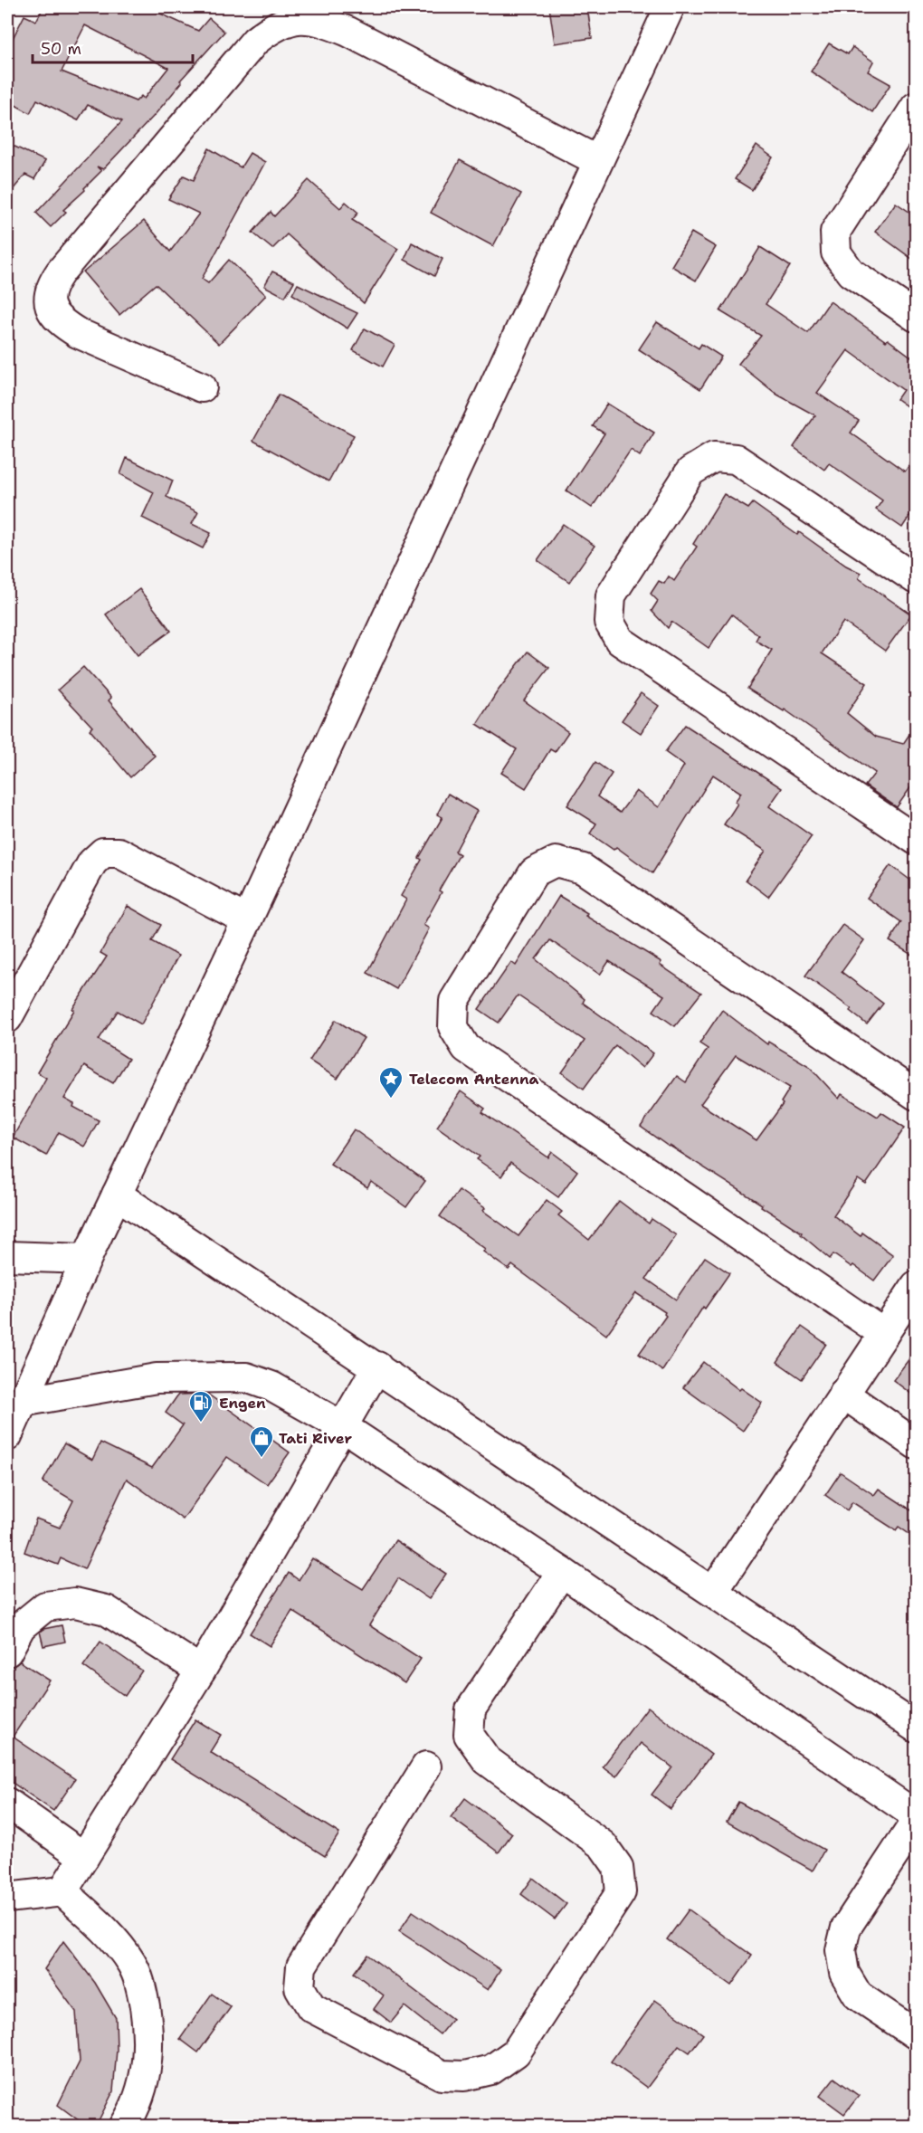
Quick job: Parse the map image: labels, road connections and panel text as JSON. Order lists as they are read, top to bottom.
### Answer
{
  "places": {
    "place": ["Telecom Antenna"],
    "fuel station": ["Engen"],
    "shop": ["Tati River"]
  },
  "scale_bar": "50 m"
}
